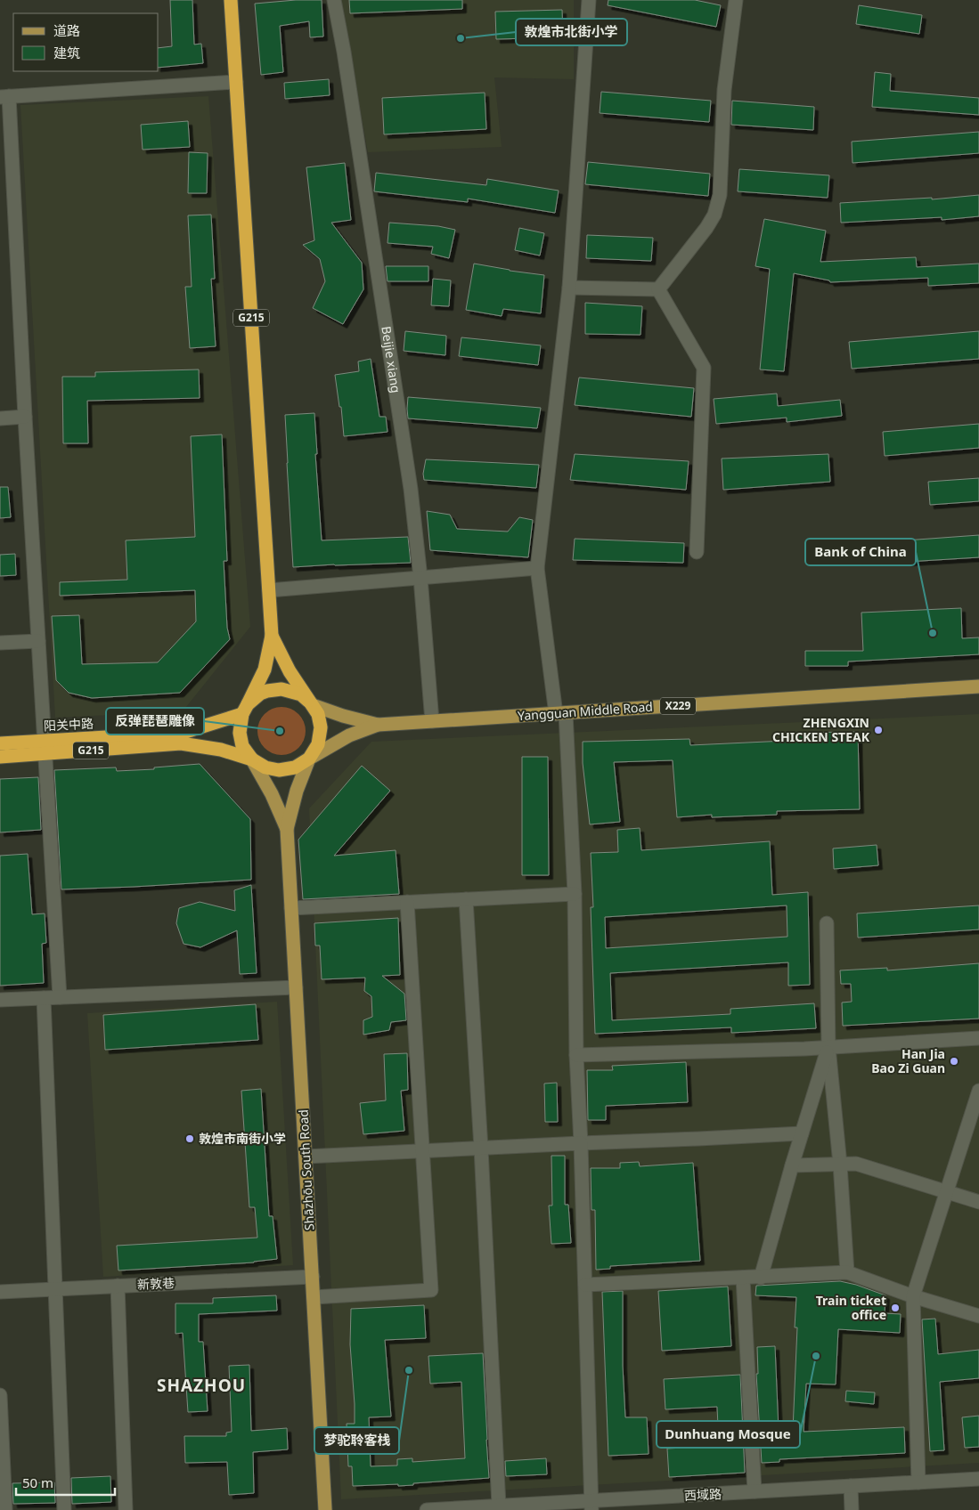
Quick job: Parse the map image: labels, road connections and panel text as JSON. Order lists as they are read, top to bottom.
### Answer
{
  "streets": {
    "highway": ["G215", "阳关中路"],
    "main road": ["X229", "Yangguan Middle Road", "Shāzhōu South Road"],
    "street": ["Beijie xiang", "新敦巷", "西域路"]
  },
  "crossings": [
    ["G215", "X229"],
    ["G215", "阳关中路"],
    ["Beijie xiang", "Yangguan Middle Road"],
    ["X229", "Yangguan Middle Road"],
    ["X229", "阳关中路"],
    ["Shāzhōu South Road", "新敦巷"]
  ],
  "districts": ["SHAZHOU"],
  "places": [
    "敦煌市北街小学",
    "Bank of China",
    "ZHENGXIN CHICKEN STEAK",
    "反弹琵琶雕像",
    "Han Jia Bao Zi Guan",
    "敦煌市南街小学",
    "Train ticket office",
    "Dunhuang Mosque",
    "梦驼聆客栈"
  ],
  "legend": ["道路", "建筑"],
  "scale_bar": "50 m"
}
